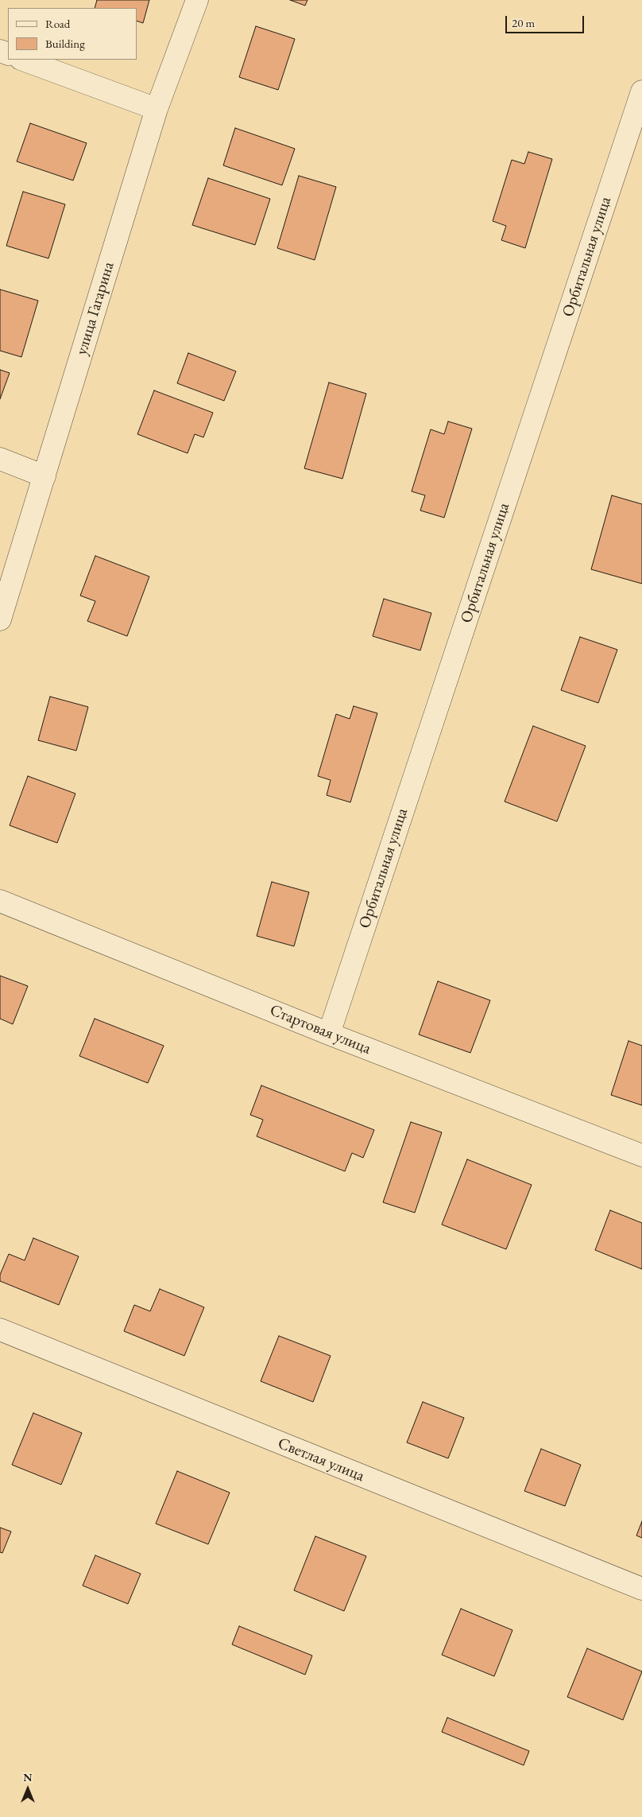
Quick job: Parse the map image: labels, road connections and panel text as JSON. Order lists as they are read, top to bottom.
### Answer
{
  "streets": {
    "street": [
      "Орбитальная улица",
      "улица Гагарина",
      "Стартовая улица",
      "Светлая улица"
    ]
  },
  "crossings": [
    ["Орбитальная улица", "Стартовая улица"]
  ],
  "legend": ["Road", "Building"],
  "scale_bar": "20 m",
  "north": "top"
}
